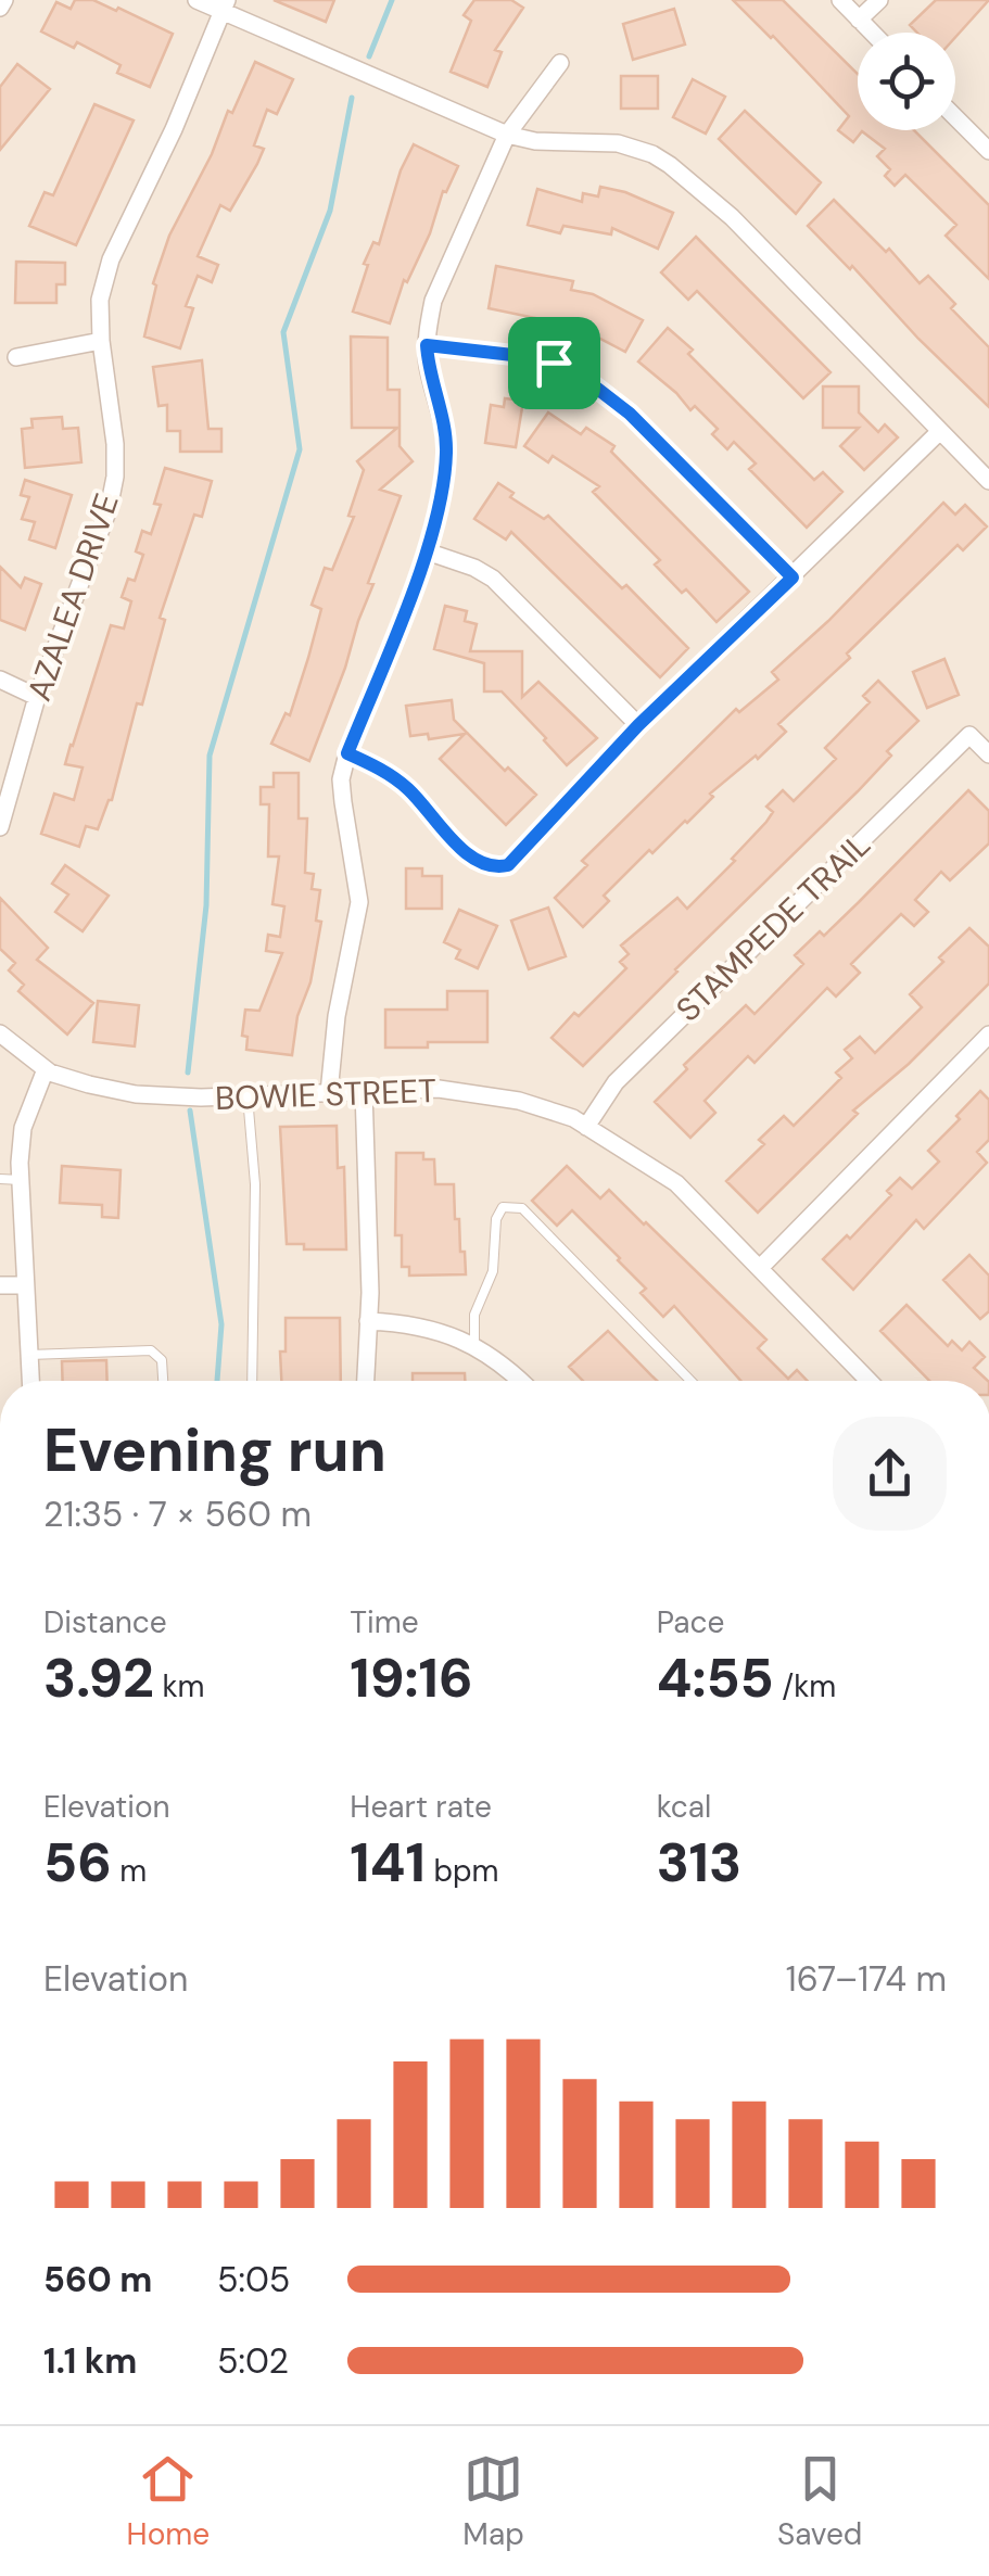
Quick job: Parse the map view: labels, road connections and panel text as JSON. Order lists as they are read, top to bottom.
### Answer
{
  "streets": {
    "street": ["AZALEA DRIVE", "STAMPEDE TRAIL", "BOWIE STREET"]
  },
  "crossings": [
    ["STAMPEDE TRAIL", "BOWIE STREET"]
  ],
  "page": {
    "heading": ["Evening run", "21:35 · 7 × 560 m"],
    "stats": [
      ["Distance", "3.92 km"],
      ["Time", "19:16"],
      ["Pace", "4:55 /km"],
      ["Elevation", "56 m"],
      ["Heart rate", "141 bpm"],
      ["kcal", "313"]
    ],
    "chart": ["Elevation", "167–174 m"],
    "list": [
      {
        "name": "560 m",
        "note": "5:05"
      },
      {
        "name": "1.1 km",
        "note": "5:02"
      }
    ],
    "tabs": ["Home", "Map", "Saved"]
  }
}
